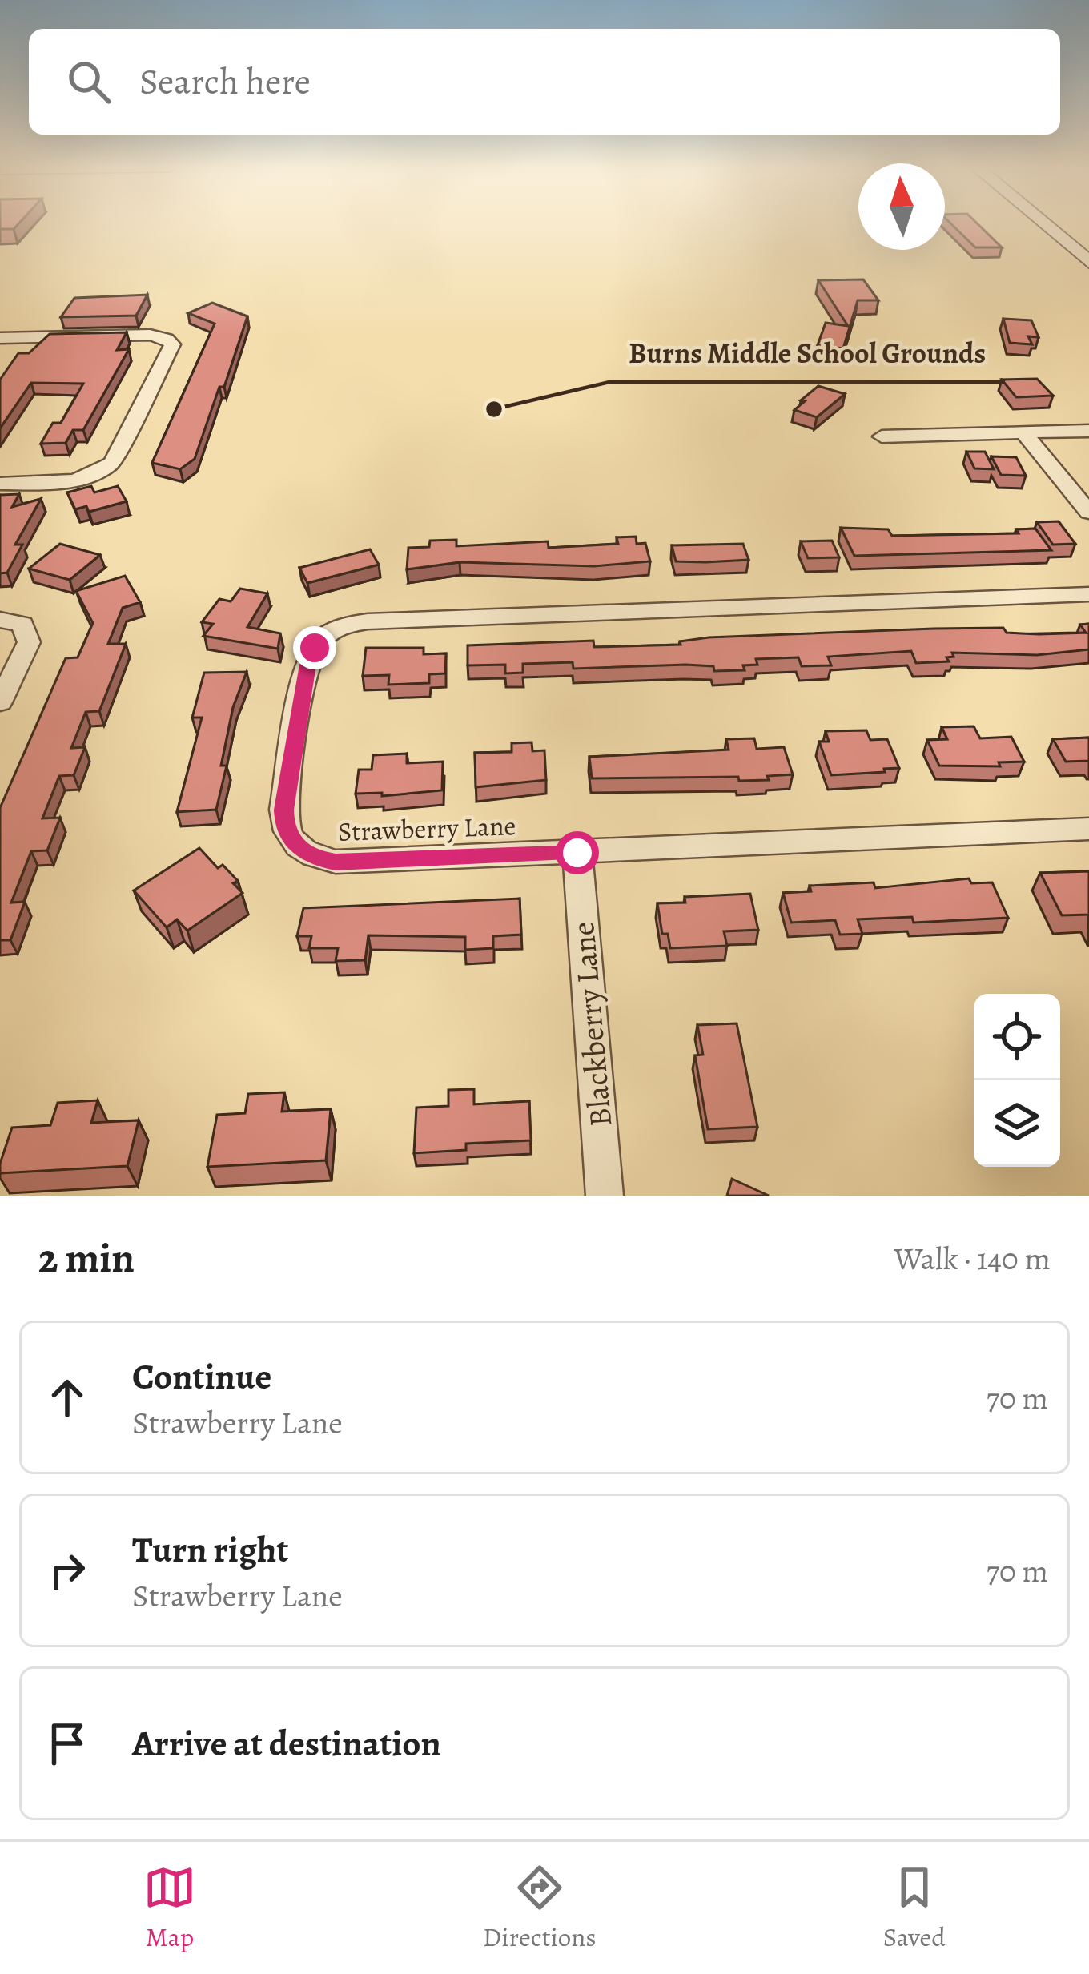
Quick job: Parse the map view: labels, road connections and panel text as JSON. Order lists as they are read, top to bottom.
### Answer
{
  "streets": {
    "street": ["Strawberry Lane", "Blackberry Lane"]
  },
  "crossings": [
    ["Strawberry Lane", "Blackberry Lane"]
  ],
  "places": ["Burns Middle School Grounds"],
  "north": "top",
  "page": {
    "search": "Search here",
    "heading": ["2 min", "Walk · 140 m"],
    "list": [
      ["Continue", "Strawberry Lane", "70 m"],
      ["Turn right", "Strawberry Lane", "70 m"],
      "Arrive at destination"
    ],
    "nav": ["Map", "Directions", "Saved"]
  }
}
